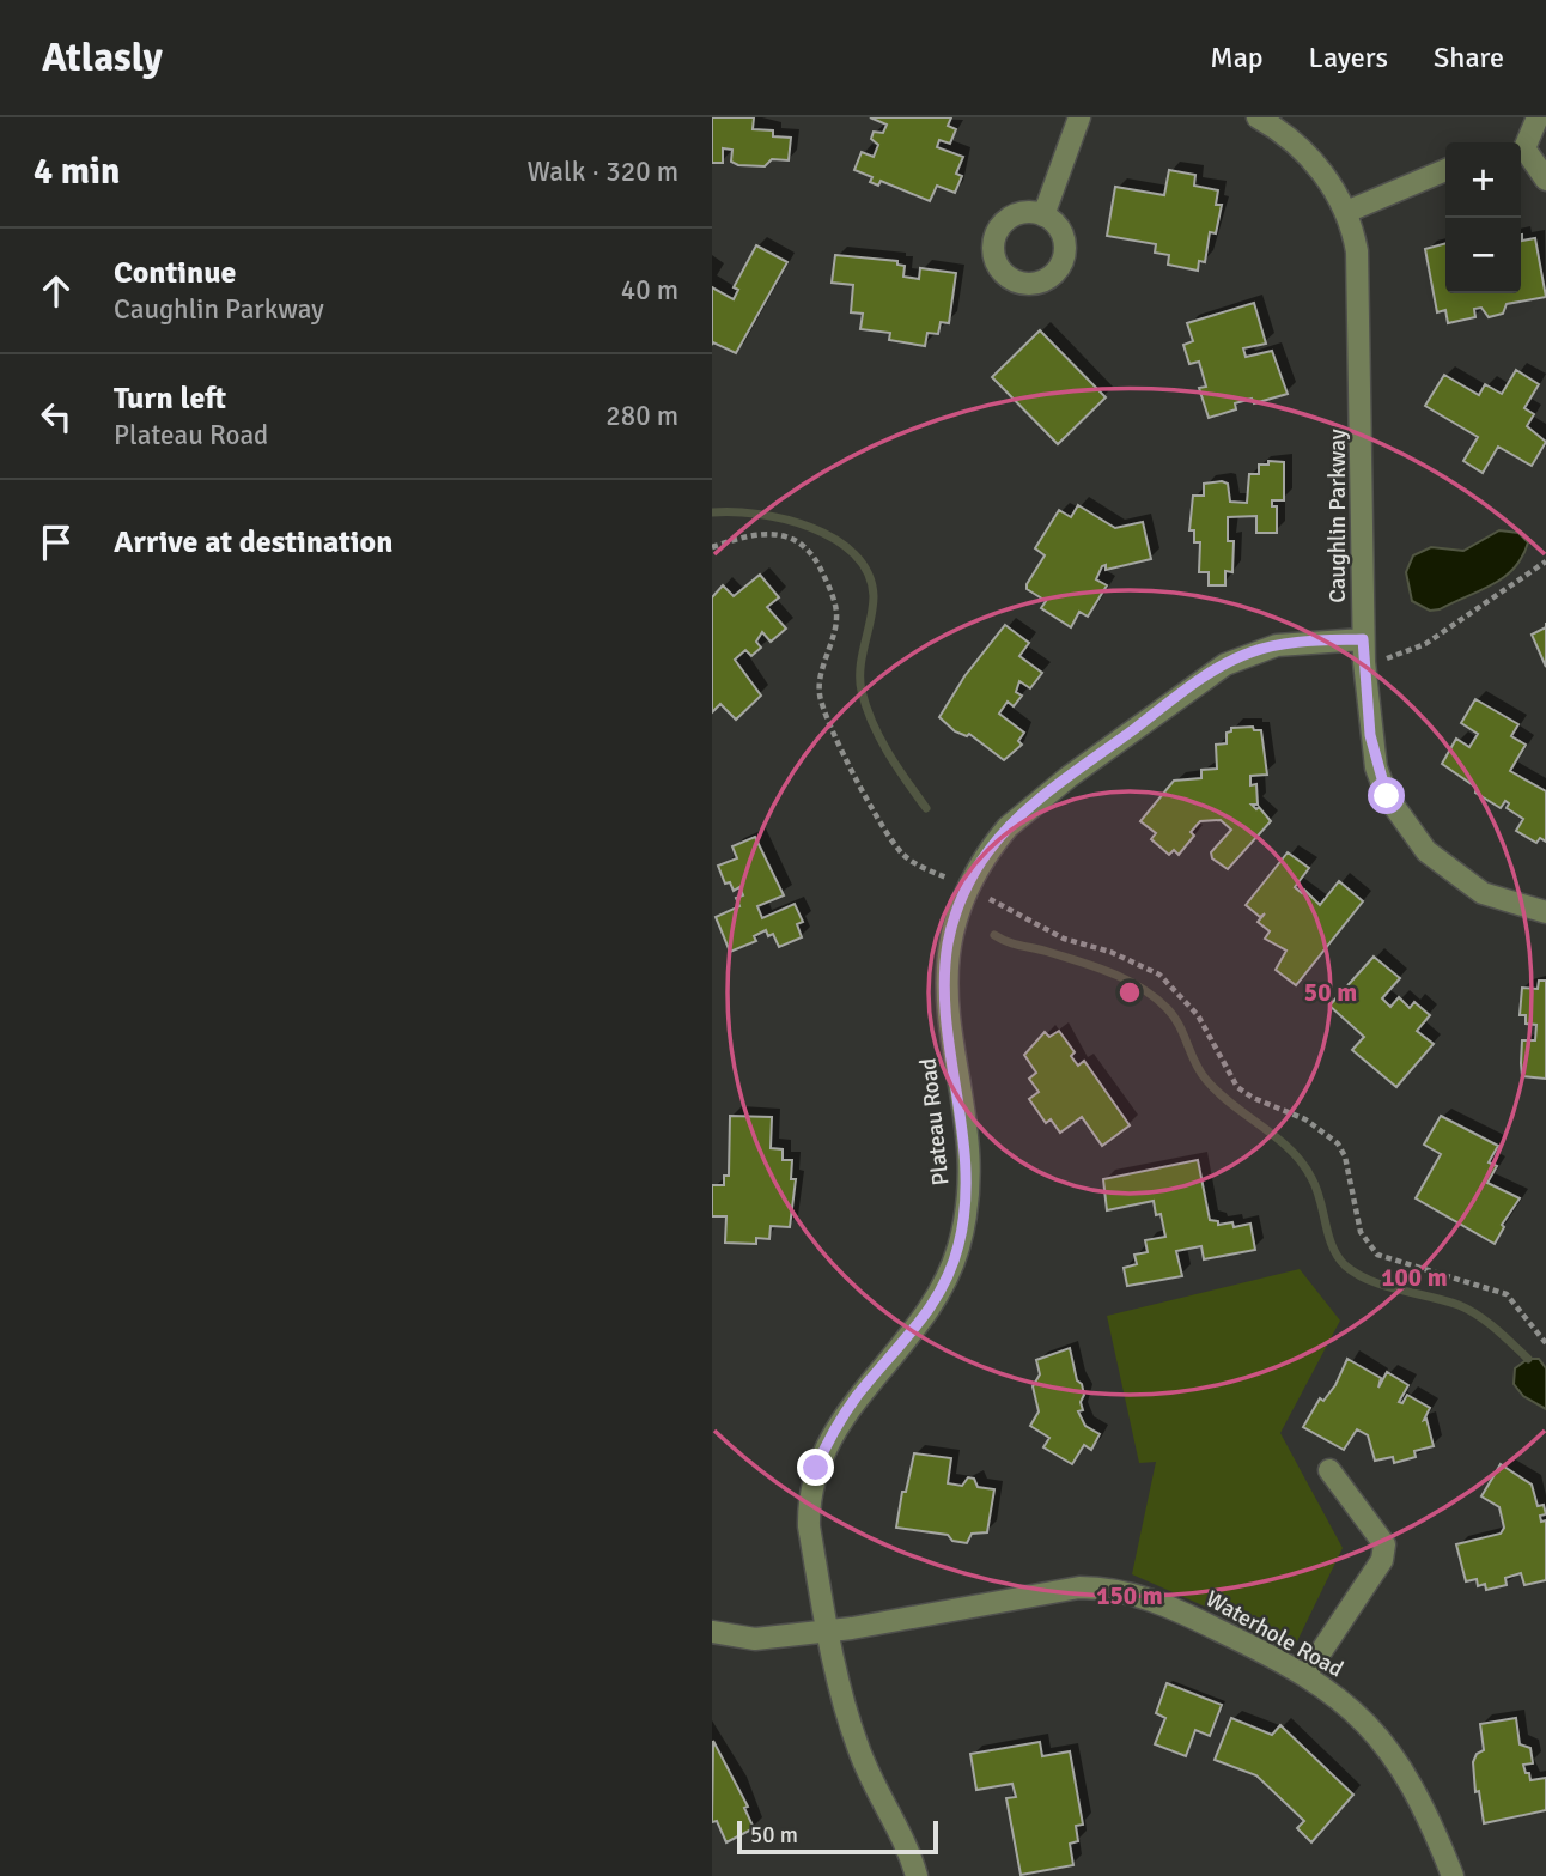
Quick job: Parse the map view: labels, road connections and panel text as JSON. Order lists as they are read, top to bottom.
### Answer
{
  "streets": {
    "street": ["Caughlin Parkway", "Plateau Road", "Waterhole Road"]
  },
  "crossings": [
    ["Caughlin Parkway", "Plateau Road"],
    ["Plateau Road", "Waterhole Road"]
  ],
  "scale_bar": "50 m",
  "page": {
    "header": "Atlasly",
    "nav": ["Map", "Layers", "Share"],
    "heading": ["4 min", "Walk · 320 m"],
    "map_buttons": ["+", "−"],
    "list": [
      ["Continue", "Caughlin Parkway", "40 m"],
      ["Turn left", "Plateau Road", "280 m"],
      "Arrive at destination"
    ],
    "scale": "50 m"
  },
  "rings": ["50 m", "100 m", "150 m"]
}
